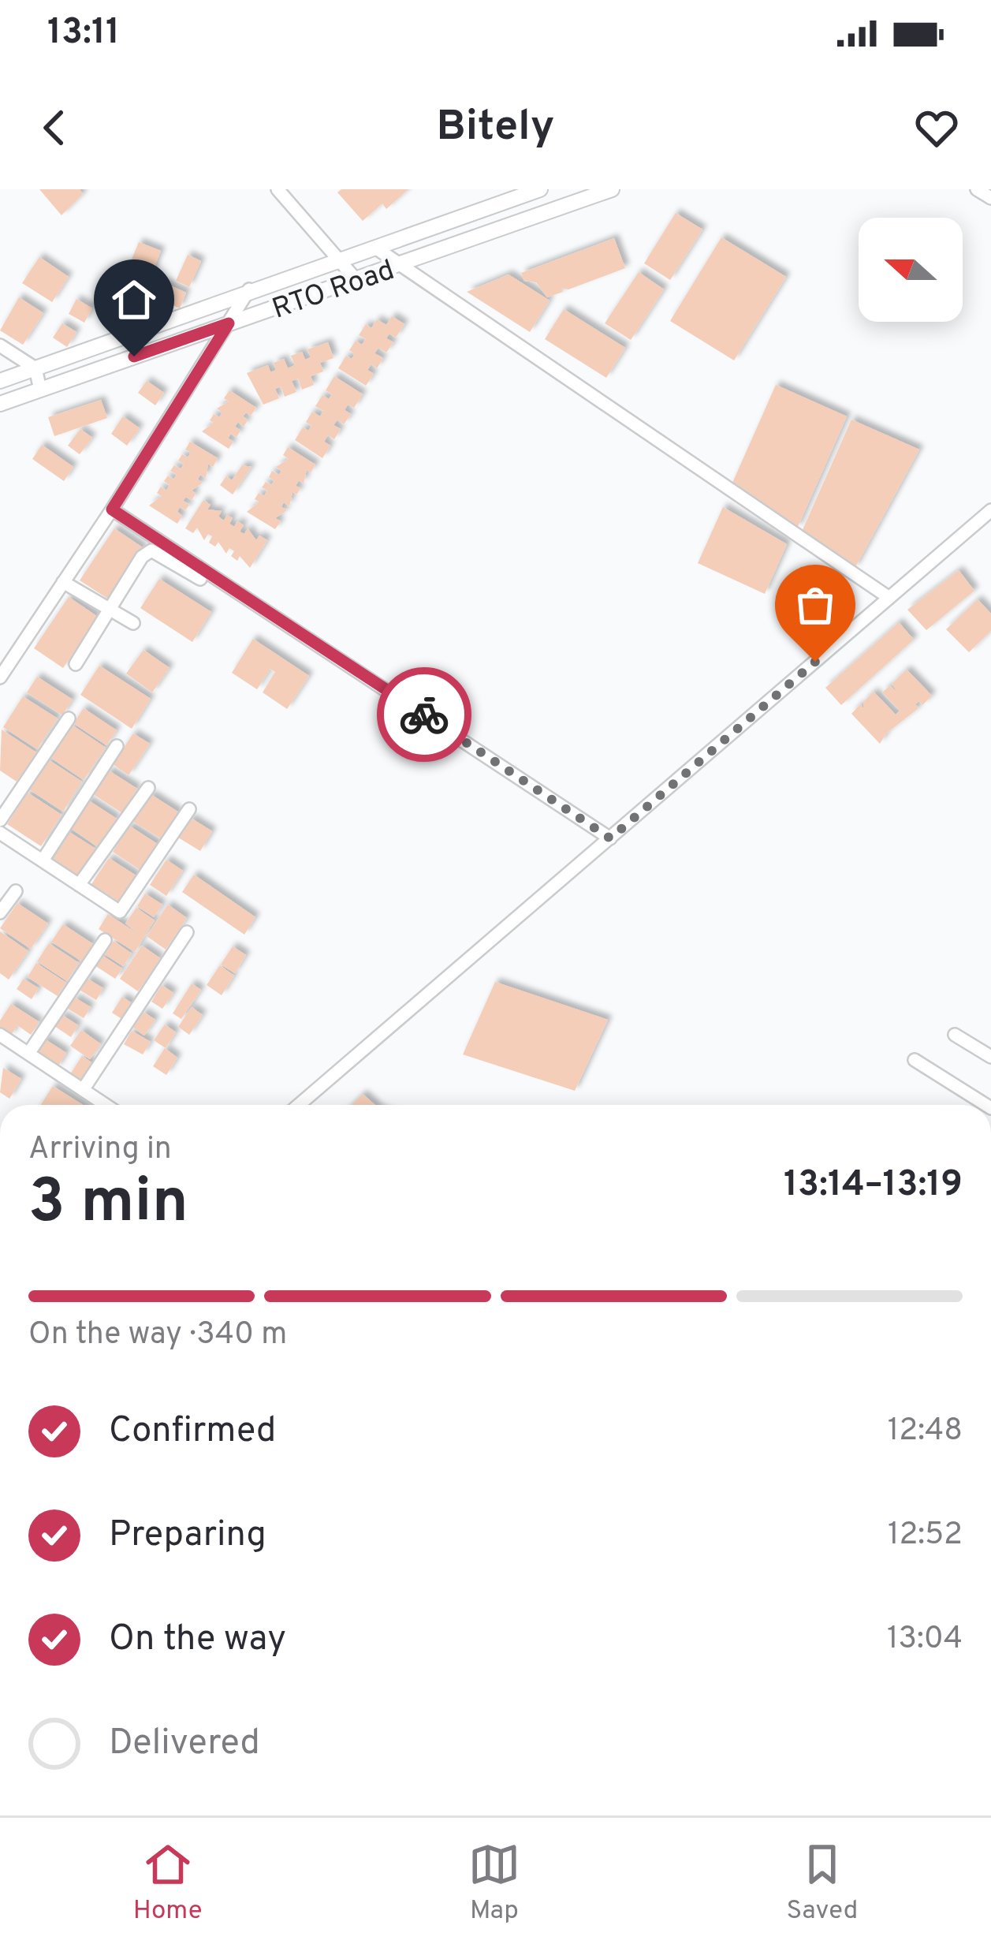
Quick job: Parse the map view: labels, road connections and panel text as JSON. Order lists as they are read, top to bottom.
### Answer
{
  "streets": {
    "street": ["RTO Road"]
  },
  "north": "left",
  "page": {
    "status": "13:11",
    "header": "Bitely",
    "heading": ["3 min", "Arriving in", "13:14–13:19"],
    "bar": "On the way · 340 m",
    "list": [
      ["Confirmed", "12:48"],
      ["Preparing", "12:52"],
      ["On the way", "13:04"],
      "Delivered"
    ],
    "tabs": ["Home", "Map", "Saved"]
  }
}
